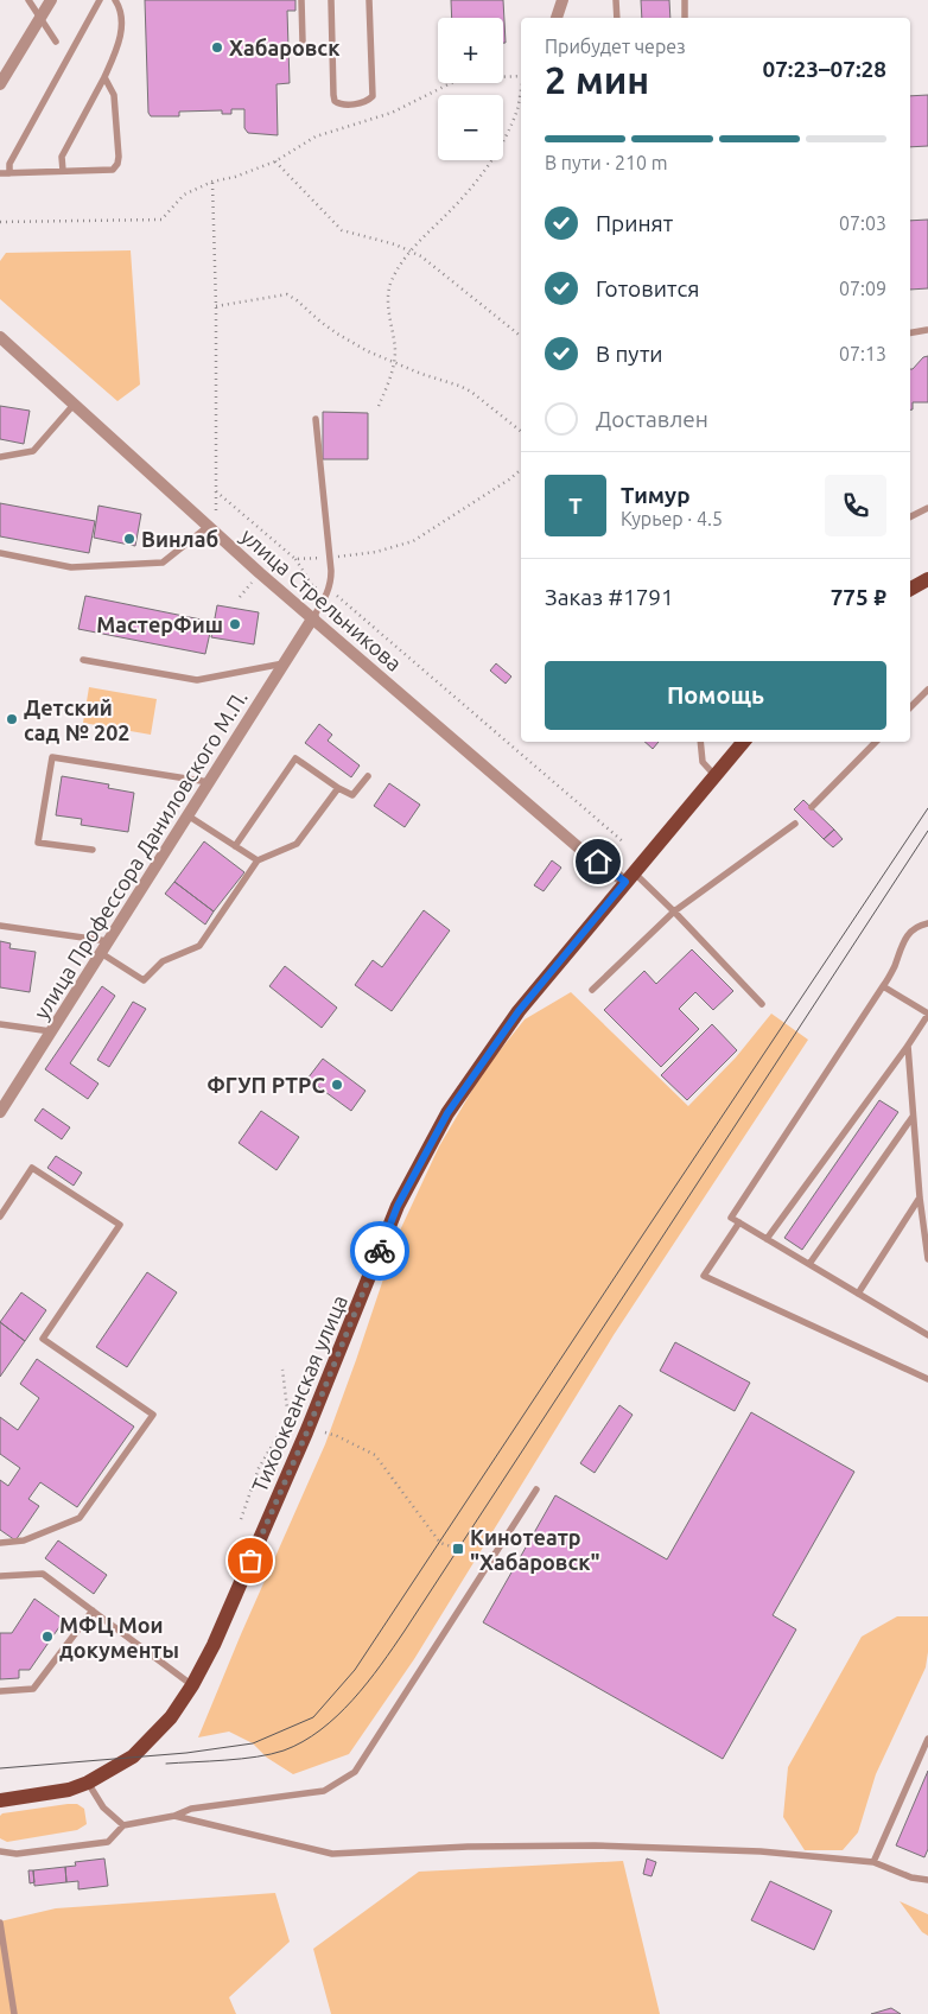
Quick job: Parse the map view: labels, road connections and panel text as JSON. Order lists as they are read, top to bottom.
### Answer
{
  "streets": {
    "main road": ["Тихоокеанская улица"],
    "street": ["улица Стрельникова", "улица Профессора Даниловского М.П."]
  },
  "crossings": [
    ["улица Стрельникова", "улица Профессора Даниловского М.П."],
    ["улица Стрельникова", "Тихоокеанская улица"]
  ],
  "places": {
    "other": [
      "Хабаровск",
      "Винлаб",
      "МастерФиш",
      "Детский сад № 202",
      "ФГУП РТРС",
      "МФЦ Мои документы"
    ],
    "transit": ["Кинотеатр \"Хабаровск\""]
  },
  "page": {
    "map_buttons": ["+", "−"],
    "heading": ["2 мин", "Прибудет через", "07:23–07:28"],
    "panel": [
      "Тимур",
      "Курьер · 4.5",
      "Заказ #1791",
      "775 ₽"
    ],
    "bar": "В пути · 210 m",
    "list": [
      ["Принят", "07:03"],
      ["Готовится", "07:09"],
      ["В пути", "07:13"],
      "Доставлен"
    ],
    "round": "Т",
    "buttons": "Помощь"
  }
}
